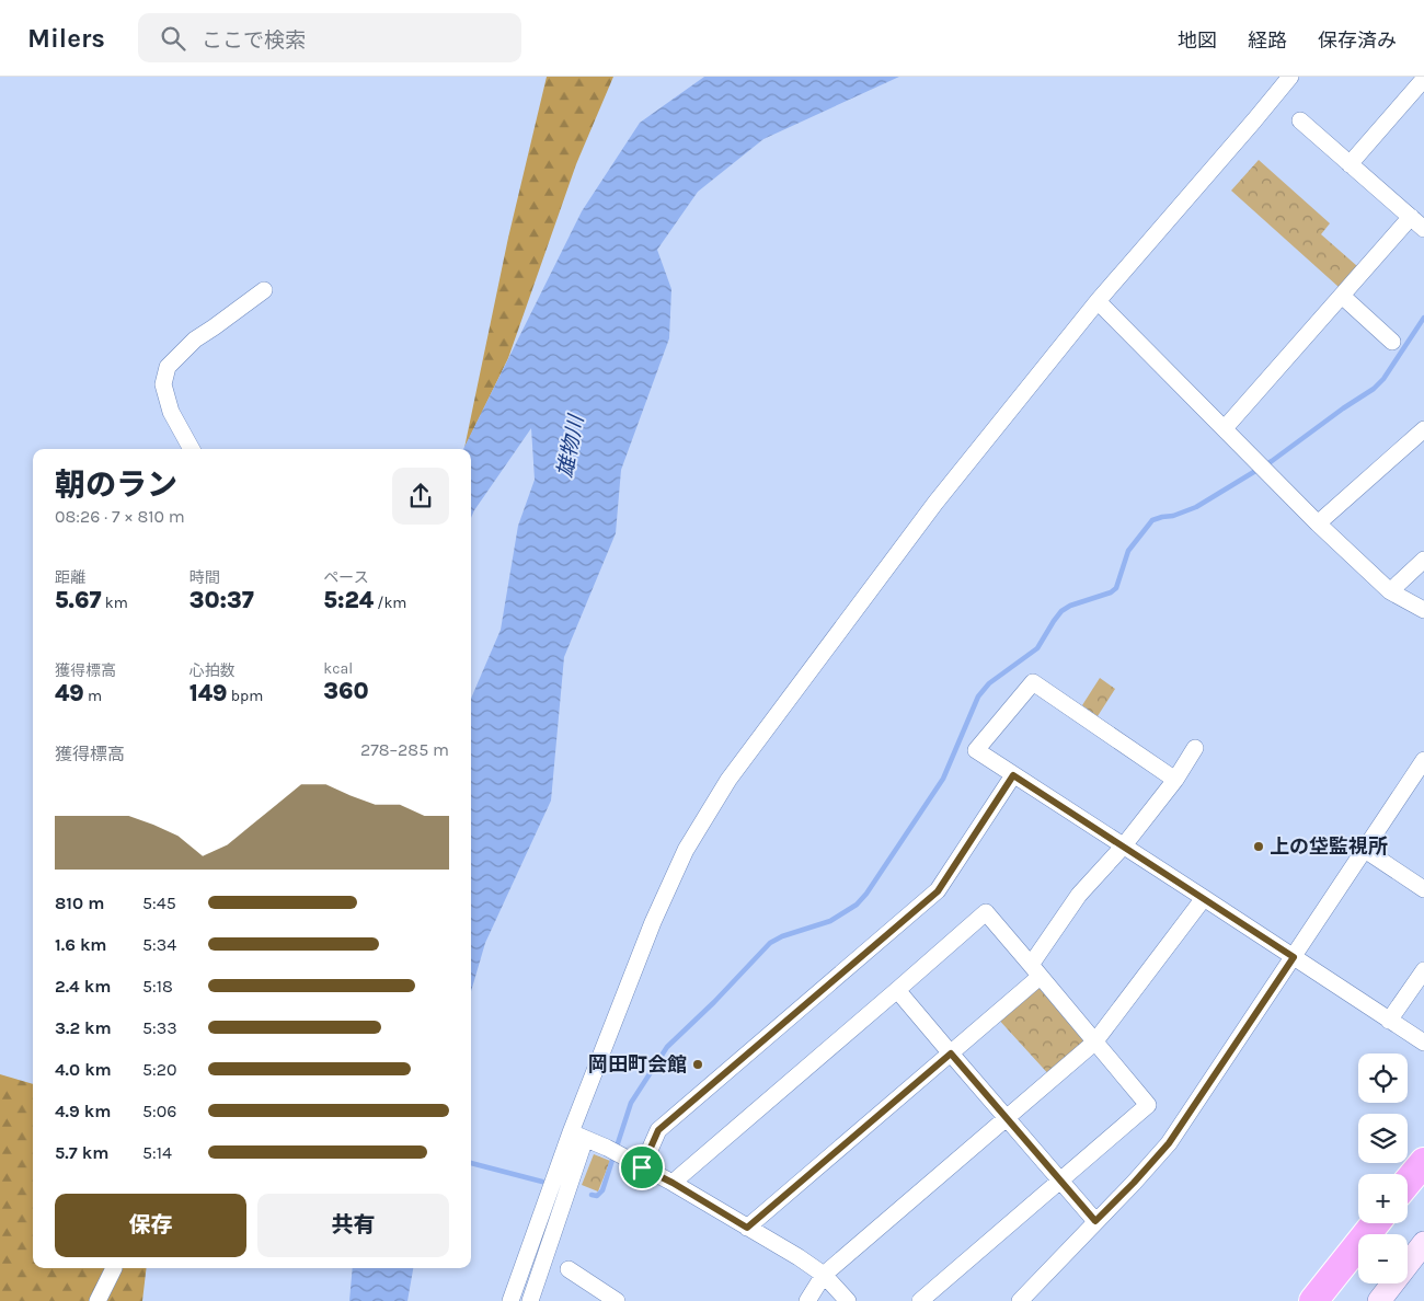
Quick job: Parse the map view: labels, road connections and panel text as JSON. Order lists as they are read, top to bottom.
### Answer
{
  "water": ["雄物川"],
  "places": ["上の垈監視所", "岡田町会館"],
  "page": {
    "header": "Milers",
    "search": "ここで検索",
    "nav": ["地図", "経路", "保存済み"],
    "heading": ["朝のラン", "08:26 · 7 × 810 m"],
    "stats": [
      ["距離", "5.67 km"],
      ["時間", "30:37"],
      ["ペース", "5:24 /km"],
      ["獲得標高", "49 m"],
      ["心拍数", "149 bpm"],
      ["kcal", "360"]
    ],
    "chart": ["獲得標高", "278–285 m"],
    "list": [
      {
        "name": "810 m",
        "note": "5:45"
      },
      {
        "name": "1.6 km",
        "note": "5:34"
      },
      {
        "name": "2.4 km",
        "note": "5:18"
      },
      {
        "name": "3.2 km",
        "note": "5:33"
      },
      {
        "name": "4.0 km",
        "note": "5:20"
      },
      {
        "name": "4.9 km",
        "note": "5:06"
      },
      {
        "name": "5.7 km",
        "note": "5:14"
      }
    ],
    "map_buttons": ["+", "−"],
    "buttons": ["保存", "共有"]
  }
}
